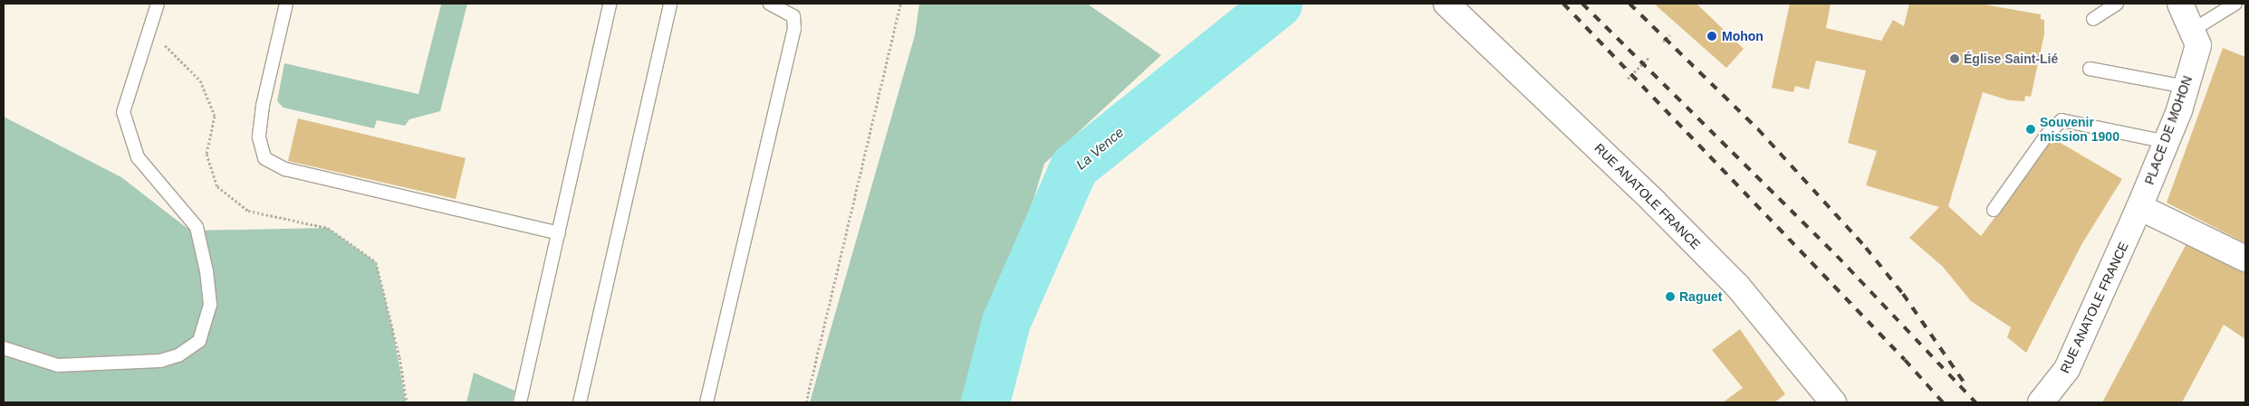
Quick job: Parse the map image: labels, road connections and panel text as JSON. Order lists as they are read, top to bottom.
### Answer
{
  "streets": {
    "street": ["PLACE DE MOHON", "RUE ANATOLE FRANCE"]
  },
  "crossings": [
    ["PLACE DE MOHON", "RUE ANATOLE FRANCE"]
  ],
  "water": ["La Vence"],
  "places": [
    "Mohon",
    "Église Saint-Lié",
    "Souvenir mission 1900",
    "Raguet"
  ]
}
